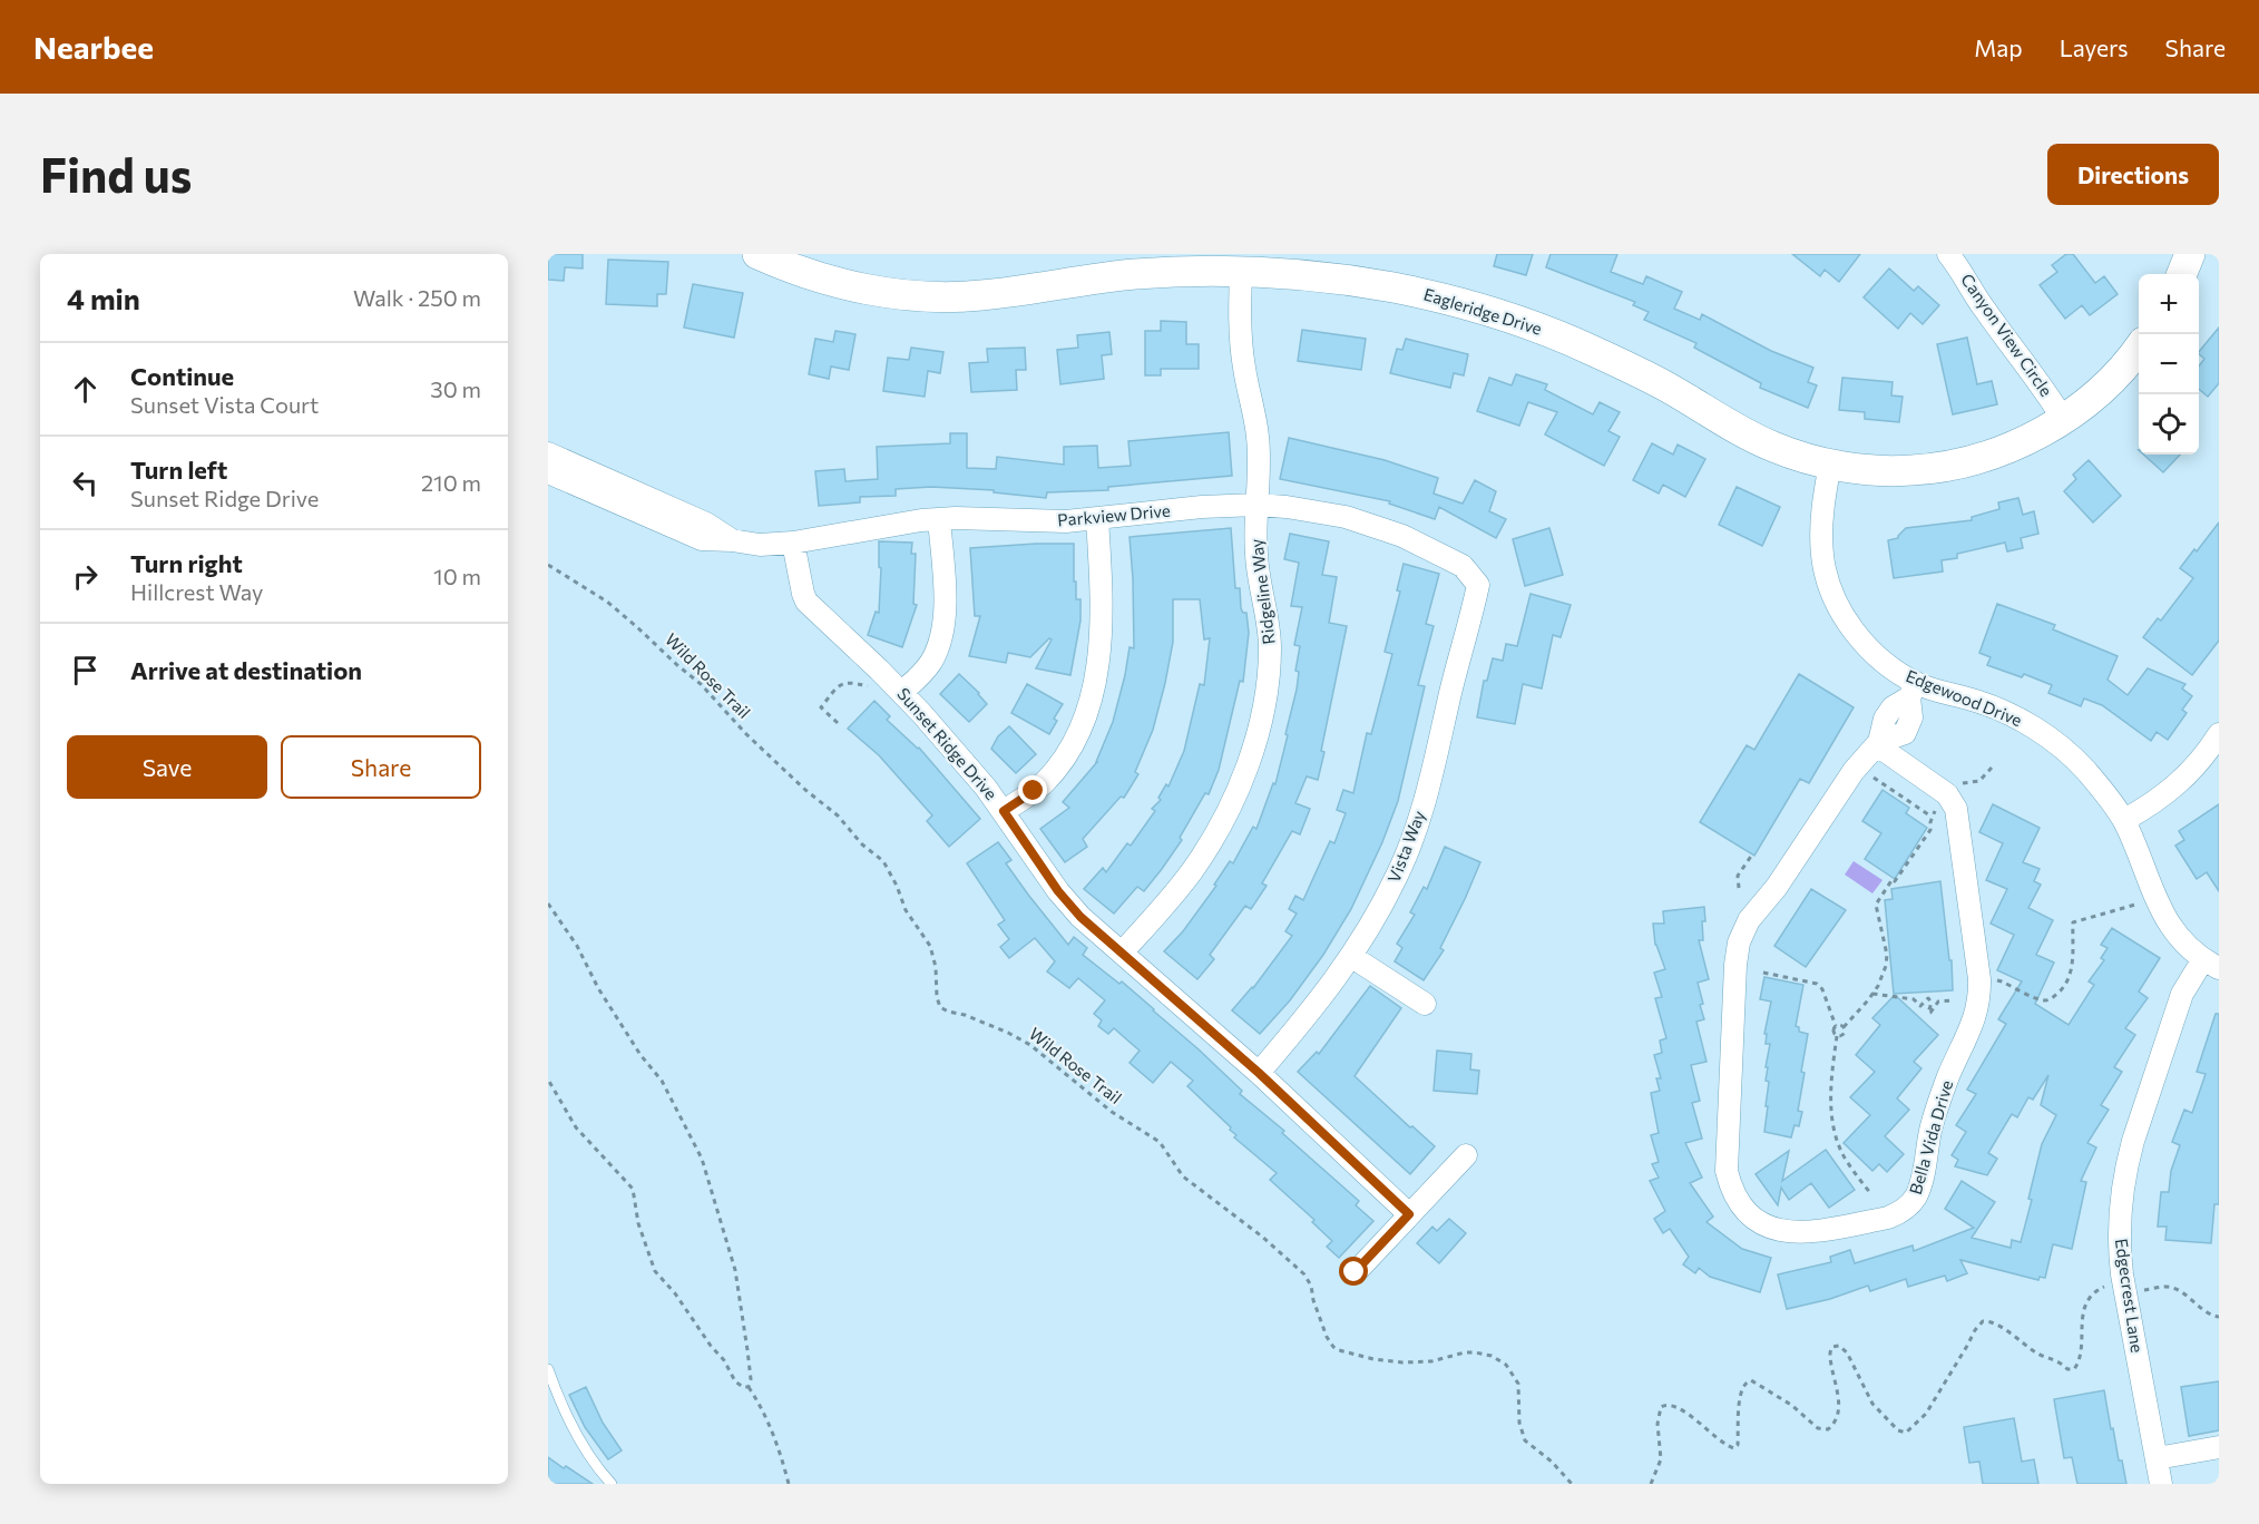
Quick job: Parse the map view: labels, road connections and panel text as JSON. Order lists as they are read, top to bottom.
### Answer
{
  "streets": {
    "main road": ["Eagleridge Drive"],
    "street": [
      "Canyon View Circle",
      "Parkview Drive",
      "Ridgeline Way",
      "Edgewood Drive",
      "Sunset Ridge Drive",
      "Vista Way",
      "Bella Vida Drive",
      "Edgecrest Lane"
    ],
    "path": ["Wild Rose Trail"]
  },
  "crossings": [
    ["Eagleridge Drive", "Canyon View Circle"],
    ["Eagleridge Drive", "Ridgeline Way"],
    ["Eagleridge Drive", "Edgewood Drive"],
    ["Parkview Drive", "Ridgeline Way"],
    ["Parkview Drive", "Sunset Ridge Drive"],
    ["Parkview Drive", "Vista Way"],
    ["Ridgeline Way", "Sunset Ridge Drive"],
    ["Edgewood Drive", "Bella Vida Drive"],
    ["Edgewood Drive", "Edgecrest Lane"],
    ["Sunset Ridge Drive", "Vista Way"]
  ],
  "page": {
    "header": "Nearbee",
    "nav": ["Map", "Layers", "Share"],
    "buttons": [
      "Directions",
      ["Save", "Share"]
    ],
    "title": "Find us",
    "heading": ["4 min", "Walk · 250 m"],
    "map_buttons": ["+", "−"],
    "list": [
      ["Continue", "Sunset Vista Court", "30 m"],
      ["Turn left", "Sunset Ridge Drive", "210 m"],
      ["Turn right", "Hillcrest Way", "10 m"],
      "Arrive at destination"
    ]
  }
}
